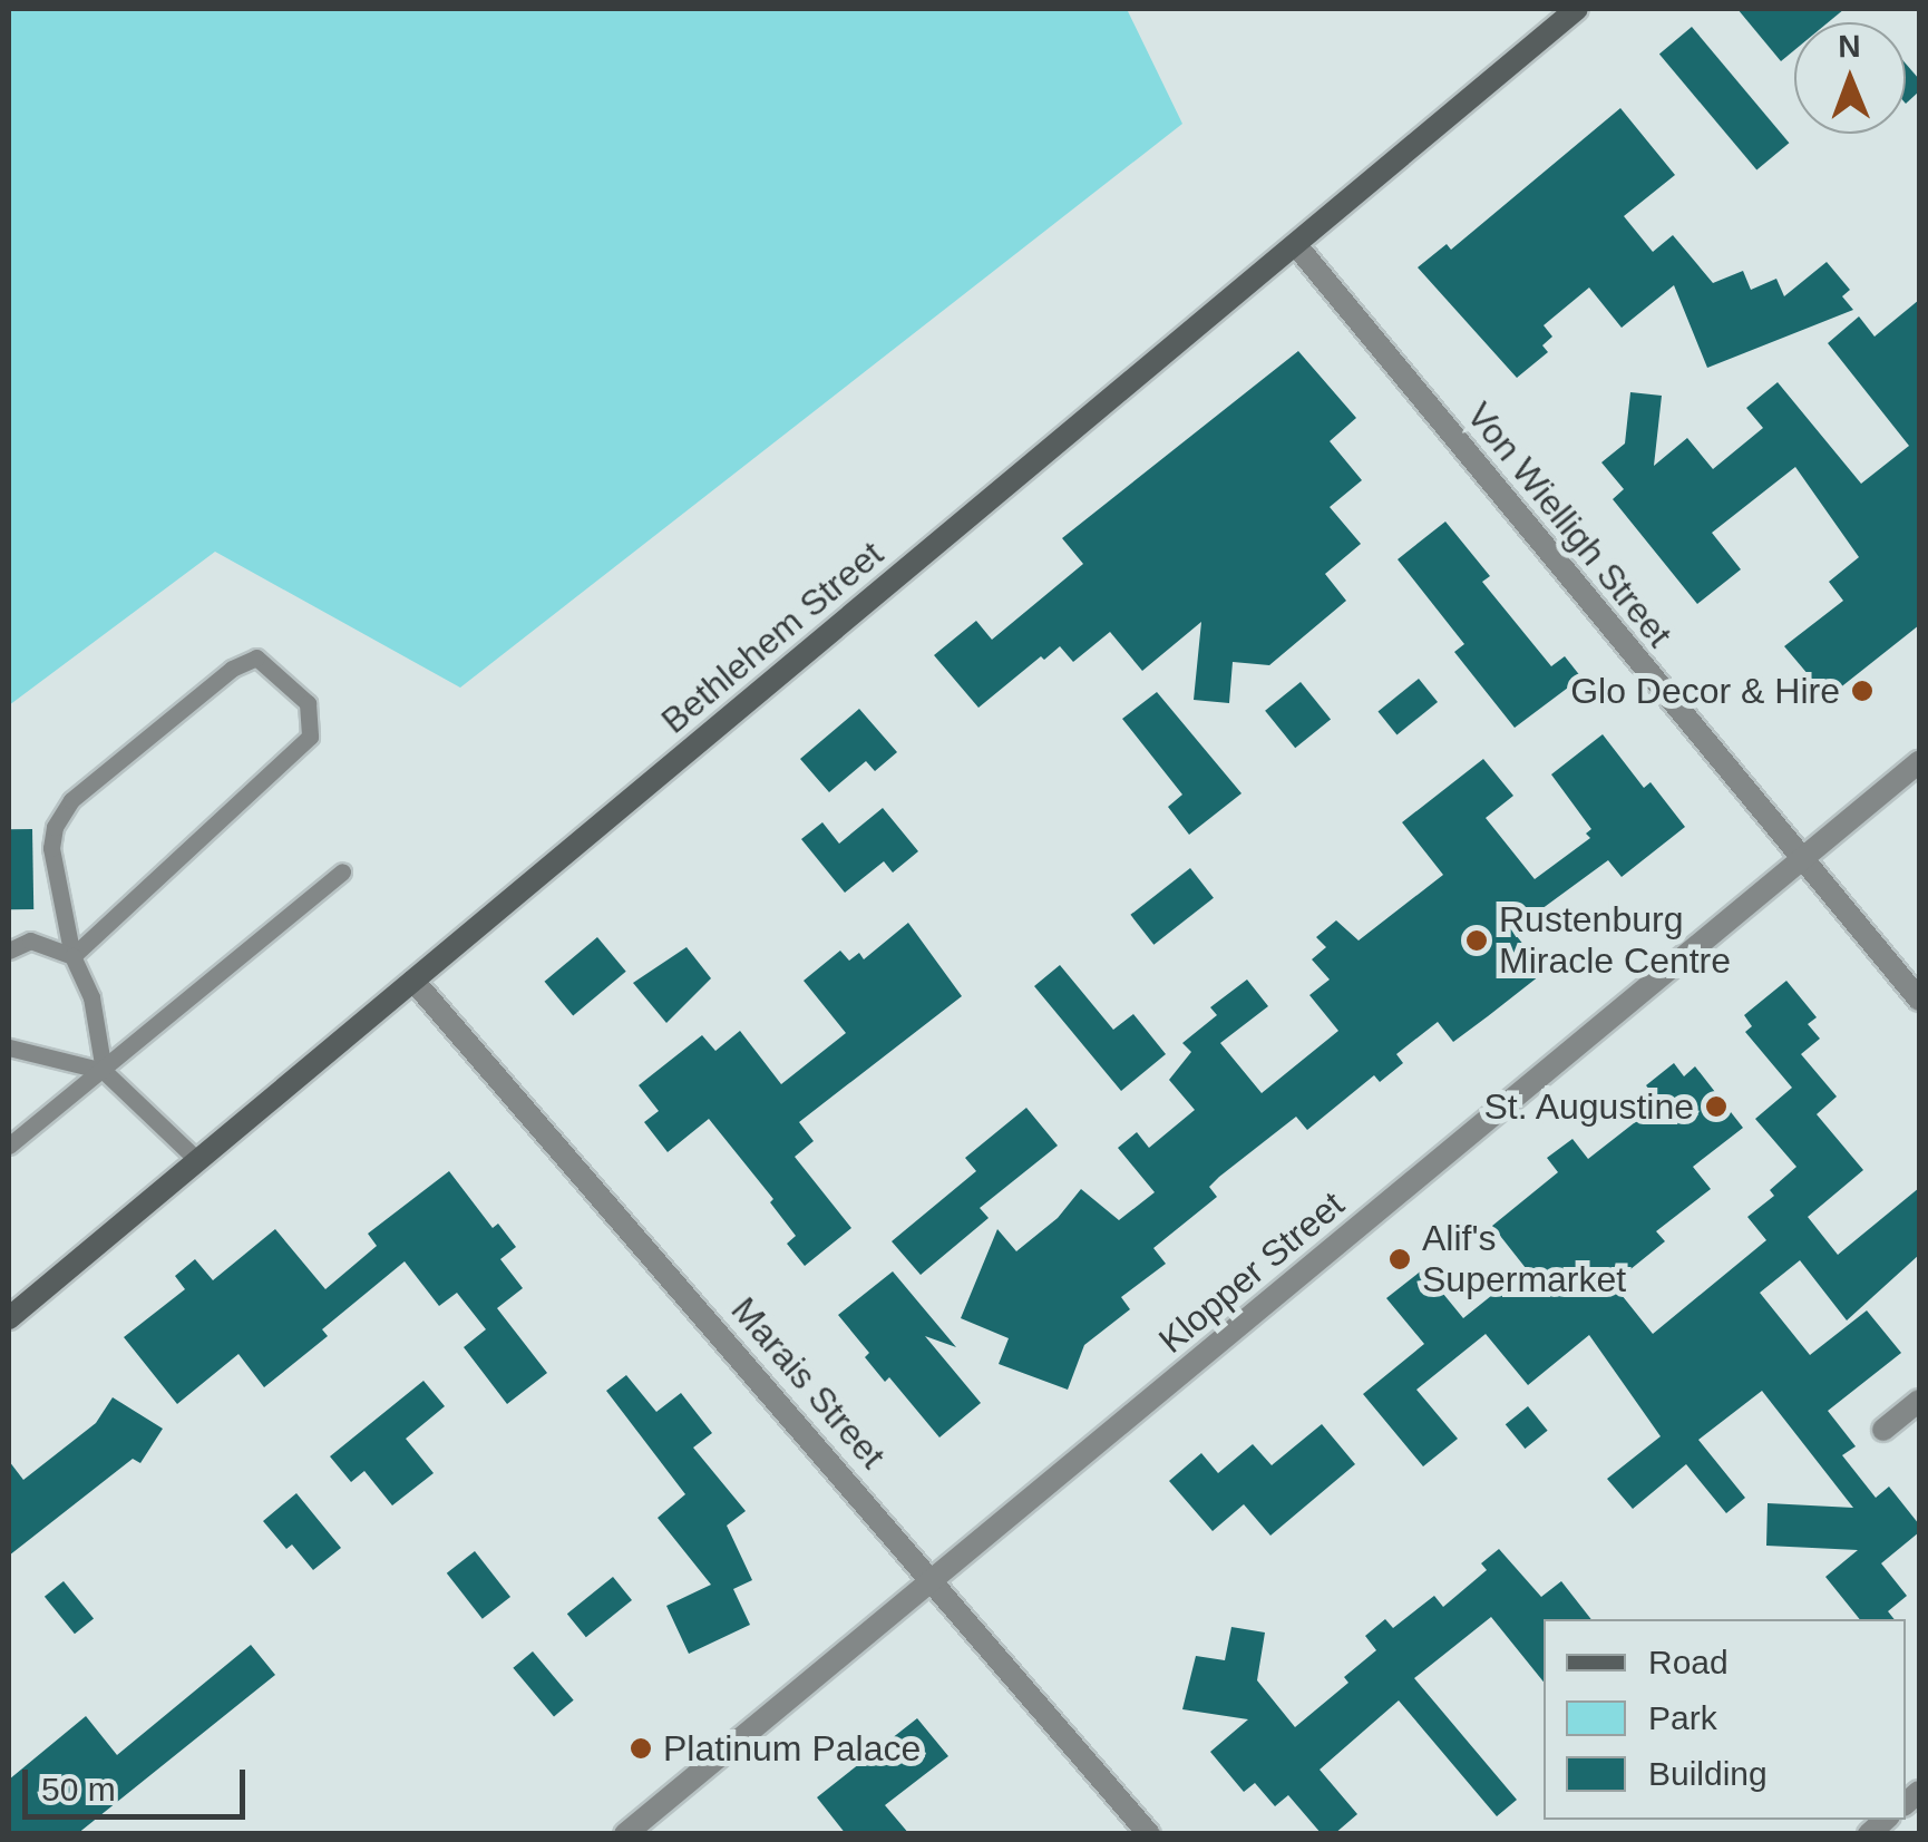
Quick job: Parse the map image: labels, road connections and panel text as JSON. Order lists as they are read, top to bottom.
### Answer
{
  "streets": {
    "main road": ["Bethlehem Street"],
    "street": ["Von Wielligh Street", "Klopper Street", "Marais Street"]
  },
  "crossings": [
    ["Von Wielligh Street", "Bethlehem Street"],
    ["Von Wielligh Street", "Klopper Street"],
    ["Bethlehem Street", "Marais Street"],
    ["Klopper Street", "Marais Street"]
  ],
  "places": [
    "Glo Decor & Hire",
    "Rustenburg Miracle Centre",
    "St. Augustine",
    "Alif's Supermarket",
    "Platinum Palace"
  ],
  "legend": ["Road", "Park", "Building"],
  "scale_bar": "50 m",
  "north": "top"
}
